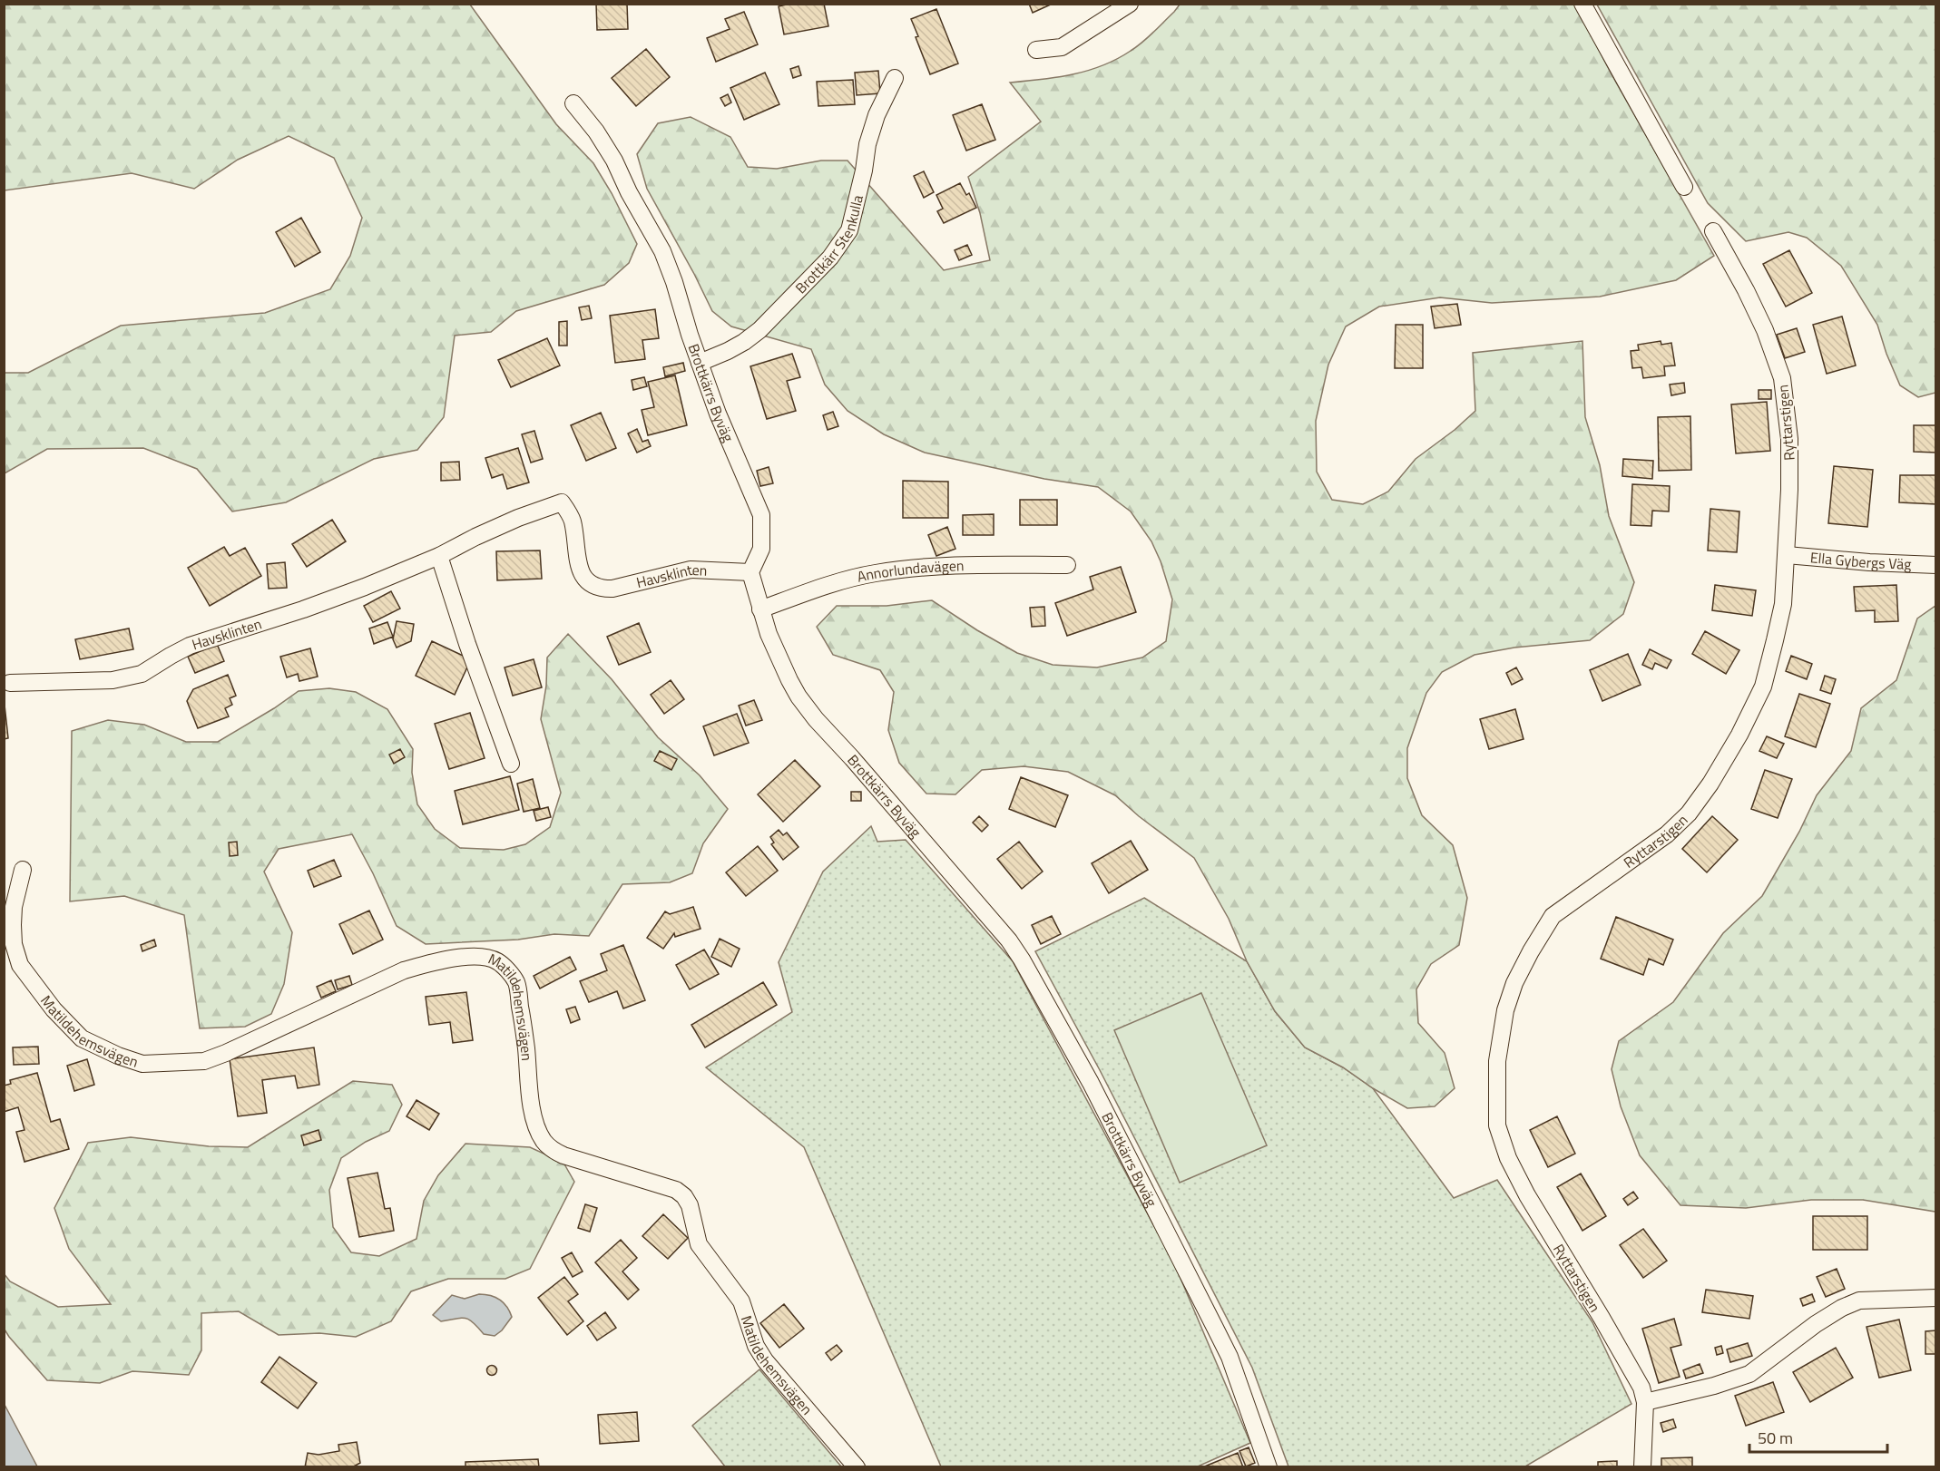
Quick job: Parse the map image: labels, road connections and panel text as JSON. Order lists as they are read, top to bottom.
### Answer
{
  "streets": {
    "street": [
      "Brottkärr Stenkulla",
      "Brottkärrs Byväg",
      "Ryttarstigen",
      "Ella Gybergs Väg",
      "Annorlundavägen",
      "Havsklinten",
      "Matildehemsvägen"
    ]
  },
  "crossings": [
    ["Brottkärr Stenkulla", "Brottkärrs Byväg"],
    ["Brottkärrs Byväg", "Annorlundavägen"],
    ["Brottkärrs Byväg", "Havsklinten"],
    ["Ryttarstigen", "Ella Gybergs Väg"]
  ],
  "scale_bar": "50 m"
}
